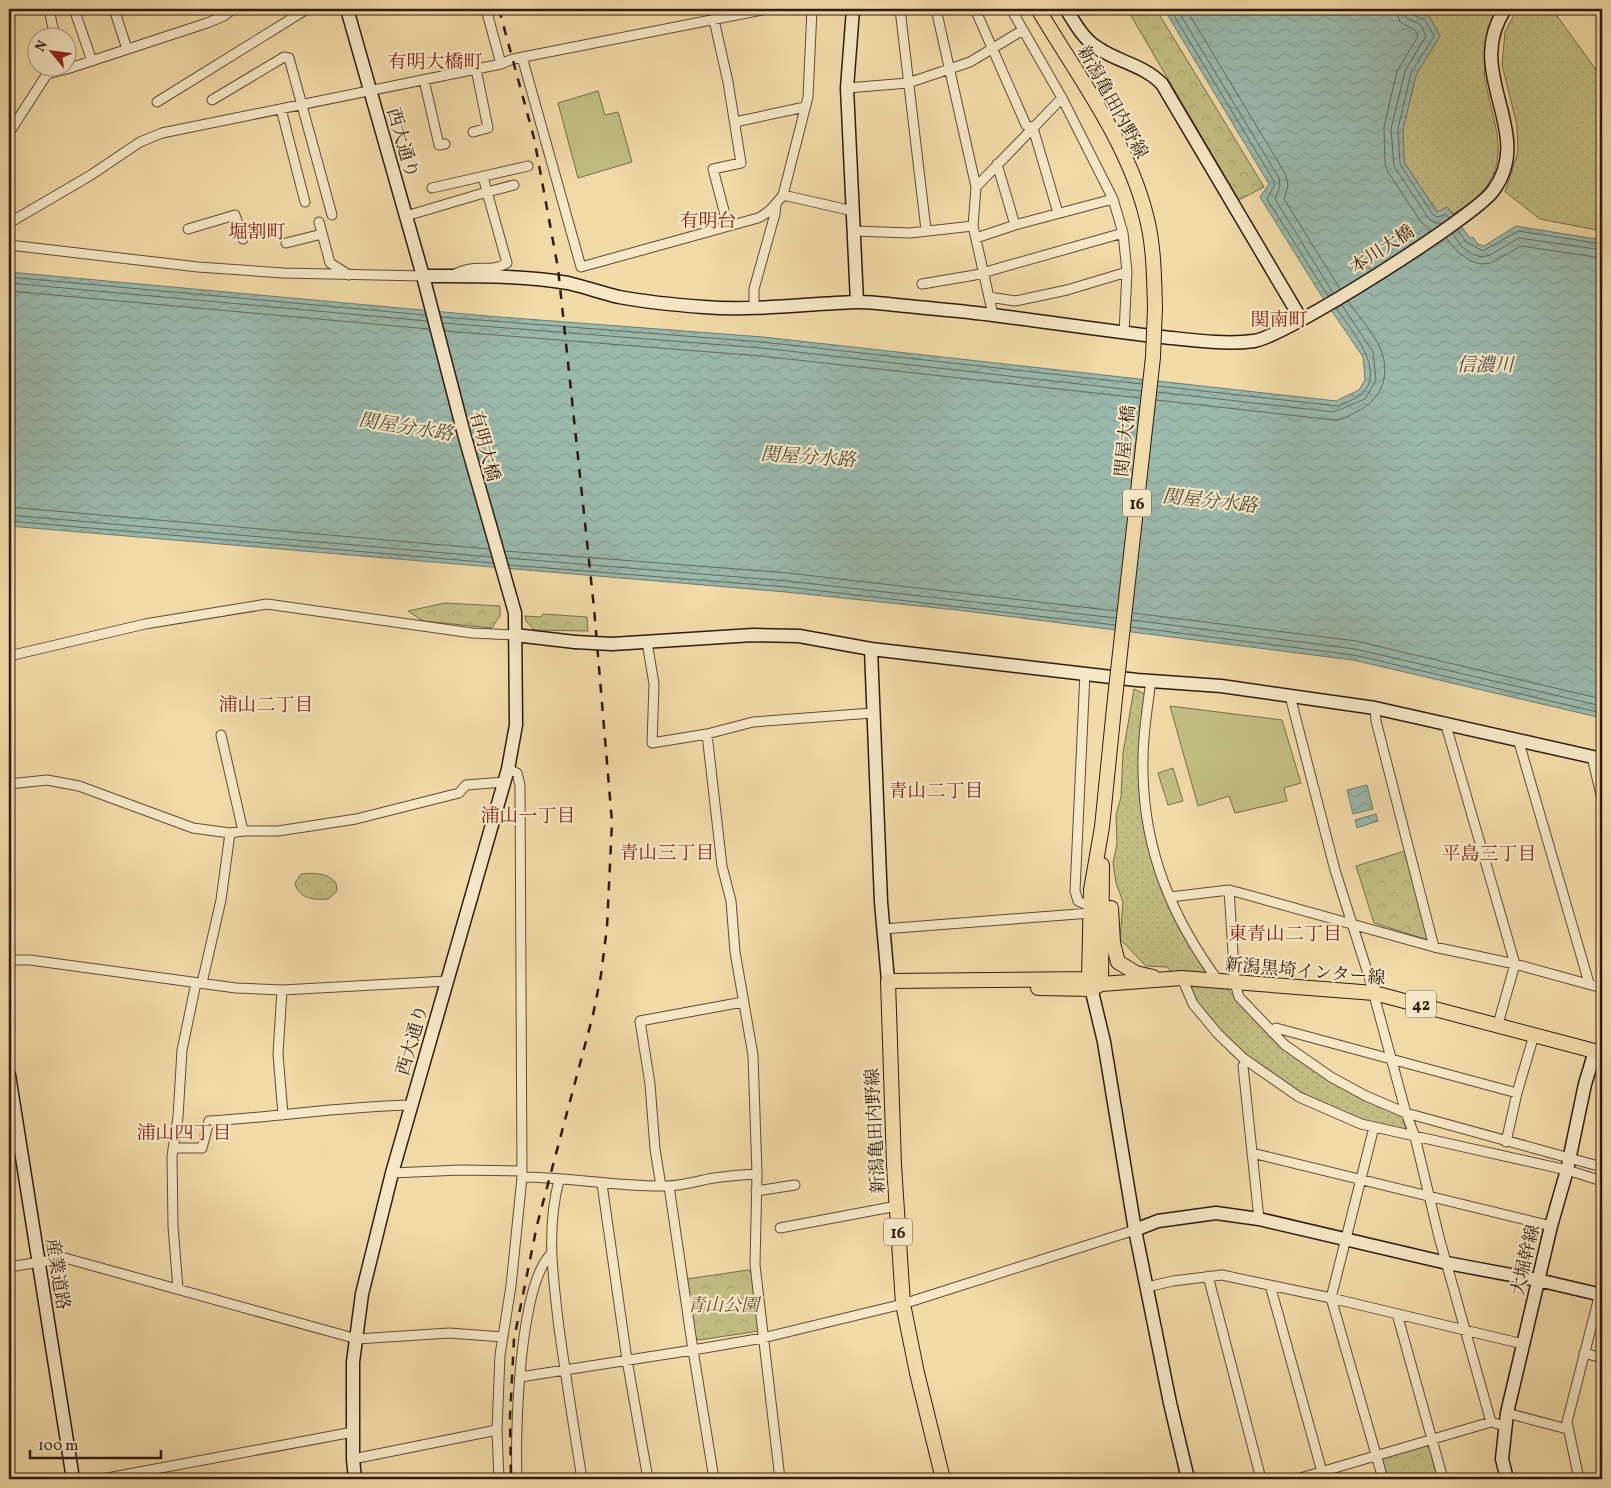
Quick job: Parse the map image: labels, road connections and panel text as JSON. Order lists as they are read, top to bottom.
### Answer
{
  "streets": {
    "main road": [
      "新潟亀田内野線",
      "関屋大橋",
      "16",
      "新潟黒埼インター線",
      "42"
    ],
    "street": [
      "西大通り",
      "本川大橋",
      "有明大橋",
      "大堀幹線",
      "産業道路"
    ]
  },
  "crossings": [
    ["新潟亀田内野線", "関屋大橋"],
    ["西大通り", "本川大橋"],
    ["西大通り", "有明大橋"],
    ["本川大橋", "有明大橋"],
    ["関屋大橋", "16"],
    ["16", "新潟黒埼インター線"],
    ["新潟黒埼インター線", "大堀幹線"]
  ],
  "districts": [
    "有明大橋町",
    "有明台",
    "堀割町",
    "関南町",
    "浦山二丁目",
    "青山二丁目",
    "浦山一丁目",
    "青山三丁目",
    "平島三丁目",
    "東青山二丁目",
    "浦山四丁目"
  ],
  "water": ["信濃川", "関屋分水路"],
  "parks": ["青山公園"],
  "scale_bar": "100 m",
  "north": "top left"
}
